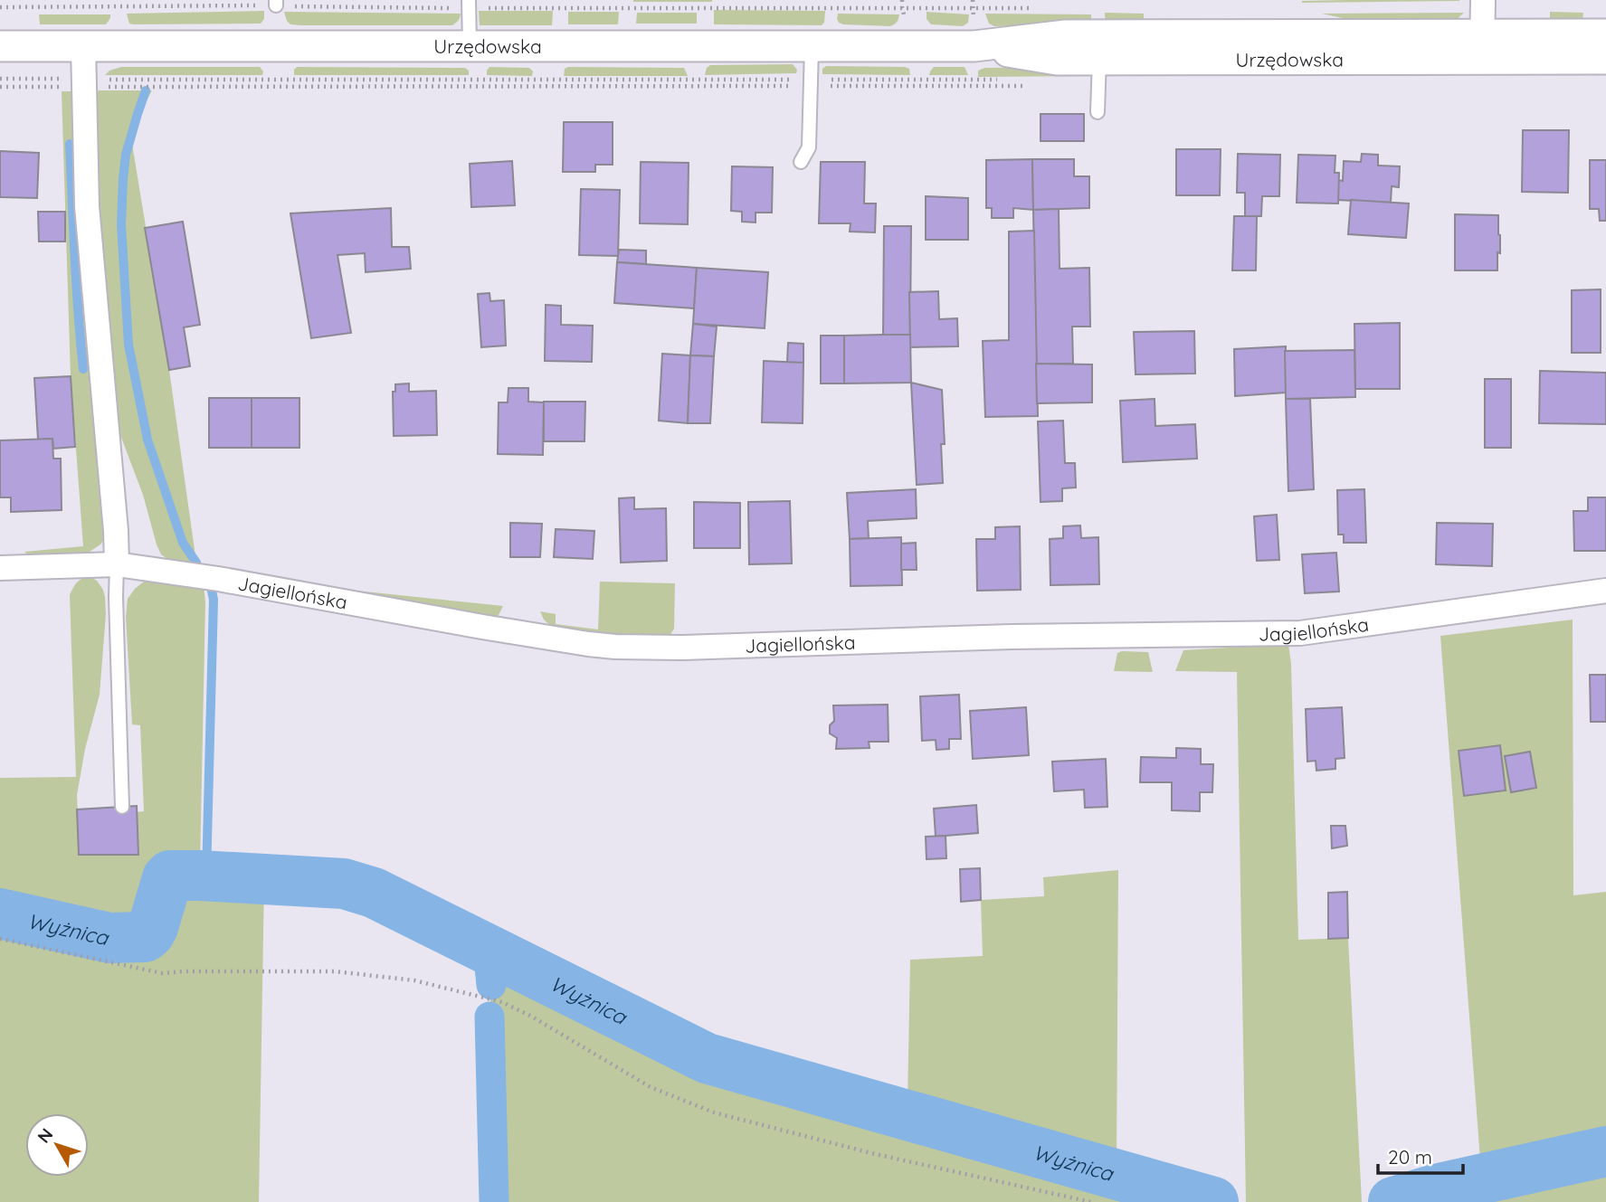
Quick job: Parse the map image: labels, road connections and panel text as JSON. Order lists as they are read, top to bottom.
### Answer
{
  "streets": {
    "street": ["Urzędowska", "Jagiellońska"]
  },
  "water": ["Wyżnica"],
  "scale_bar": "20 m",
  "north": "top left"
}
